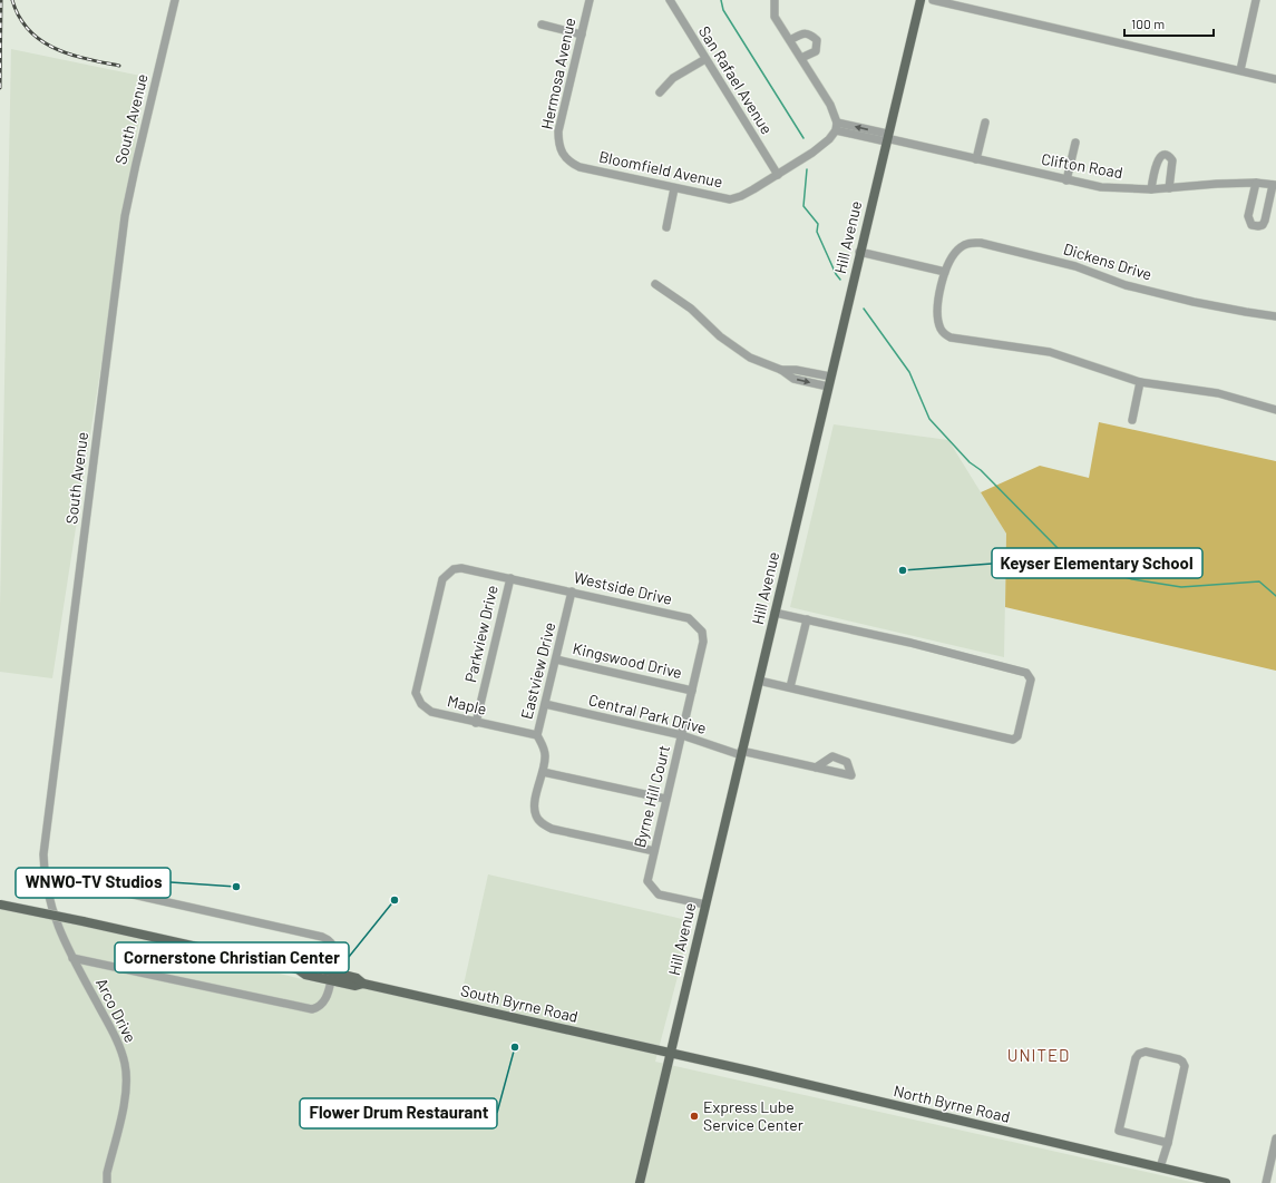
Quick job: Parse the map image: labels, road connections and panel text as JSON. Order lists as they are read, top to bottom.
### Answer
{
  "streets": {
    "main road": ["Hill Avenue", "South Byrne Road", "North Byrne Road"],
    "street": [
      "Hermosa Avenue",
      "San Rafael Avenue",
      "South Avenue",
      "Clifton Road",
      "Bloomfield Avenue",
      "Dickens Drive",
      "Westside Drive",
      "Parkview Drive",
      "Kingswood Drive",
      "Eastview Drive",
      "Maple",
      "Central Park Drive",
      "Byrne Hill Court",
      "Arco Drive"
    ]
  },
  "crossings": [
    ["Hermosa Avenue", "Bloomfield Avenue"],
    ["San Rafael Avenue", "Bloomfield Avenue"],
    ["South Avenue", "Arco Drive"],
    ["Clifton Road", "Bloomfield Avenue"],
    ["Clifton Road", "Hill Avenue"],
    ["Hill Avenue", "Central Park Drive"],
    ["Hill Avenue", "Byrne Hill Court"],
    ["Hill Avenue", "South Byrne Road"],
    ["Hill Avenue", "North Byrne Road"],
    ["Westside Drive", "Parkview Drive"],
    ["Westside Drive", "Eastview Drive"],
    ["Westside Drive", "Maple"],
    ["Westside Drive", "Byrne Hill Court"],
    ["Parkview Drive", "Maple"],
    ["Kingswood Drive", "Eastview Drive"],
    ["Kingswood Drive", "Byrne Hill Court"],
    ["Eastview Drive", "Maple"],
    ["Eastview Drive", "Central Park Drive"],
    ["Eastview Drive", "Byrne Hill Court"],
    ["Central Park Drive", "Byrne Hill Court"],
    ["South Byrne Road", "North Byrne Road"]
  ],
  "districts": ["UNITED"],
  "places": [
    "Keyser Elementary School",
    "WNWO-TV Studios",
    "Cornerstone Christian Center",
    "Flower Drum Restaurant",
    "Express Lube Service Center"
  ],
  "scale_bar": "100 m"
}
